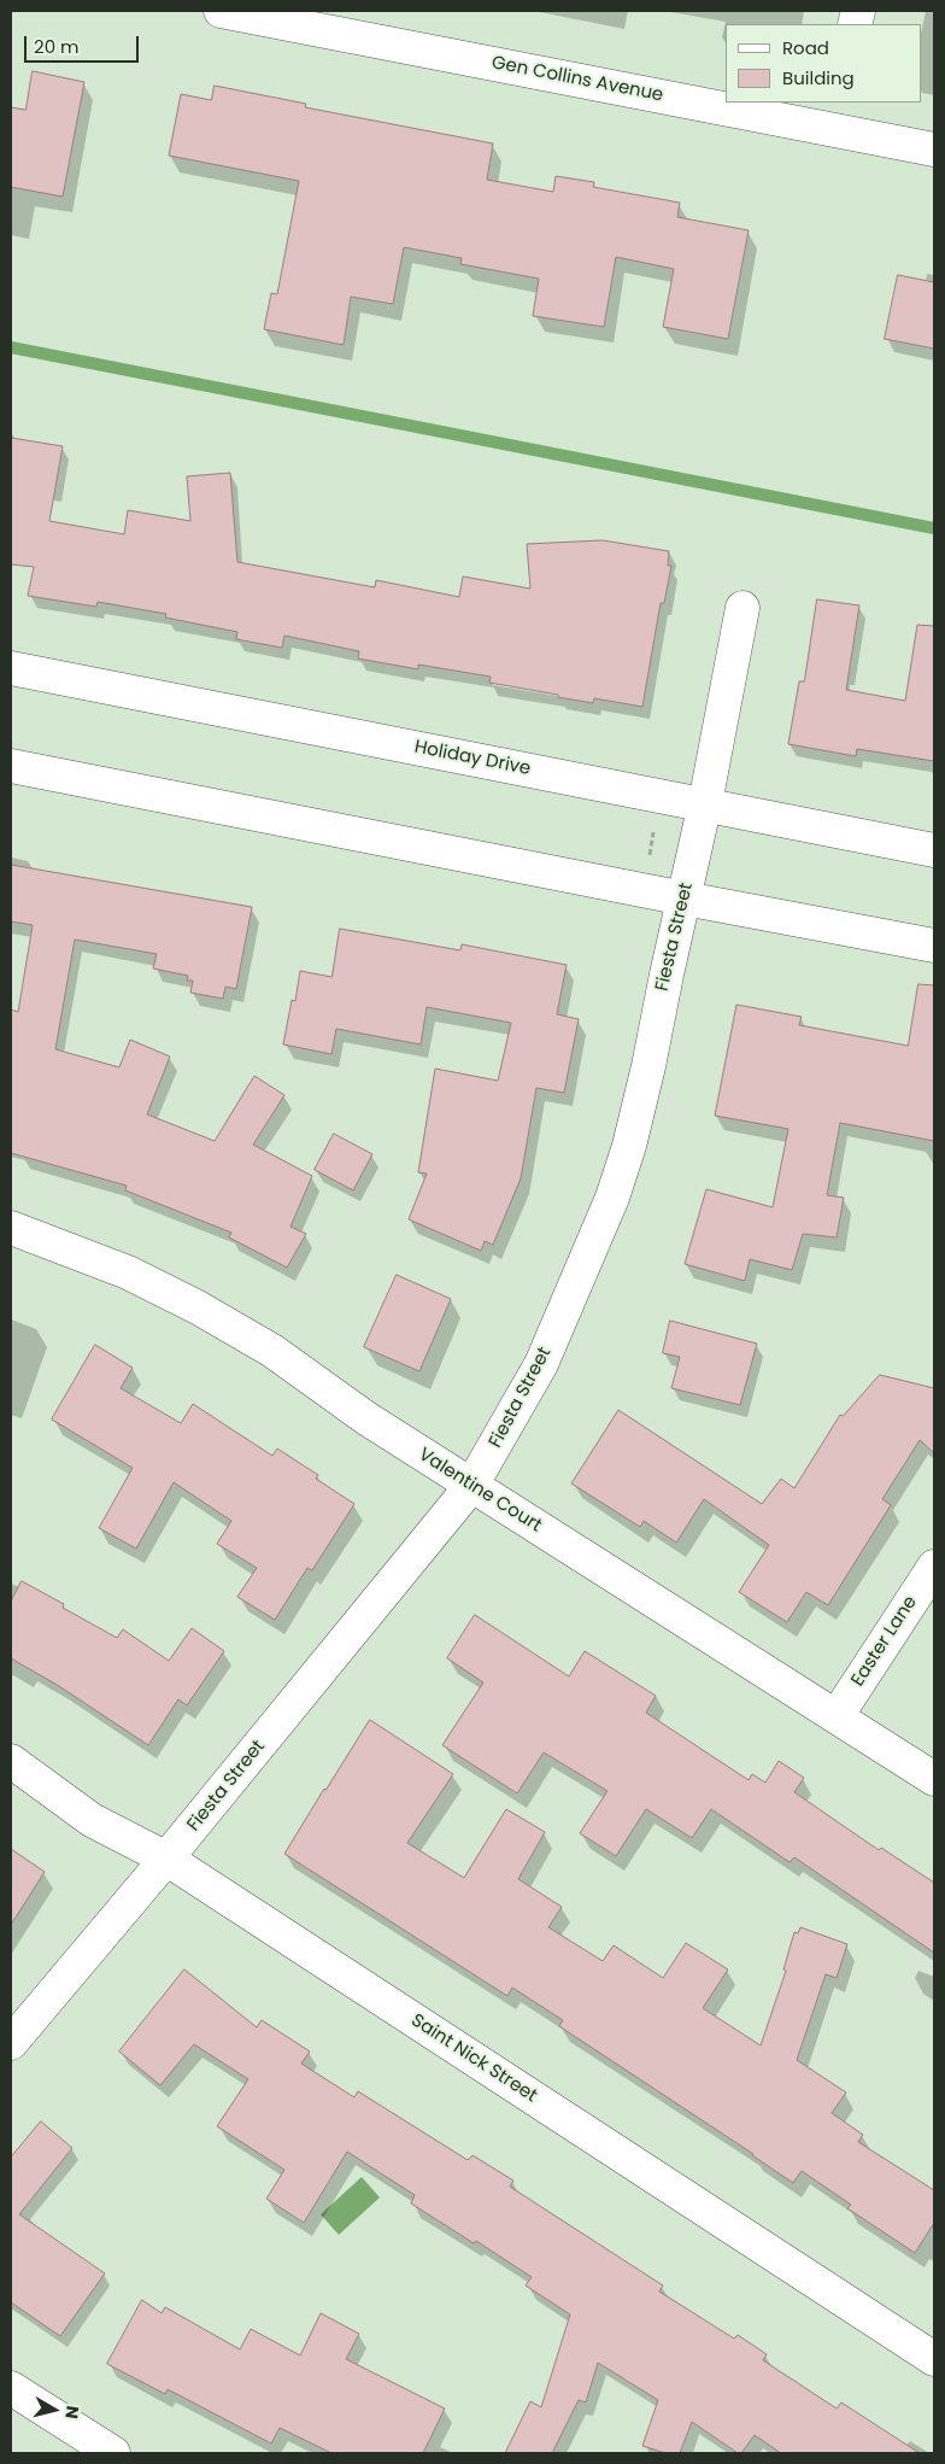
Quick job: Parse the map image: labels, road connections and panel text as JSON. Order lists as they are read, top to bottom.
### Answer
{
  "streets": {
    "street": [
      "Gen Collins Avenue",
      "Holiday Drive",
      "Fiesta Street",
      "Valentine Court",
      "Easter Lane",
      "Saint Nick Street"
    ]
  },
  "crossings": [
    ["Holiday Drive", "Fiesta Street"],
    ["Fiesta Street", "Valentine Court"],
    ["Fiesta Street", "Saint Nick Street"],
    ["Valentine Court", "Easter Lane"]
  ],
  "legend": ["Road", "Building"],
  "scale_bar": "20 m",
  "north": "right"
}
